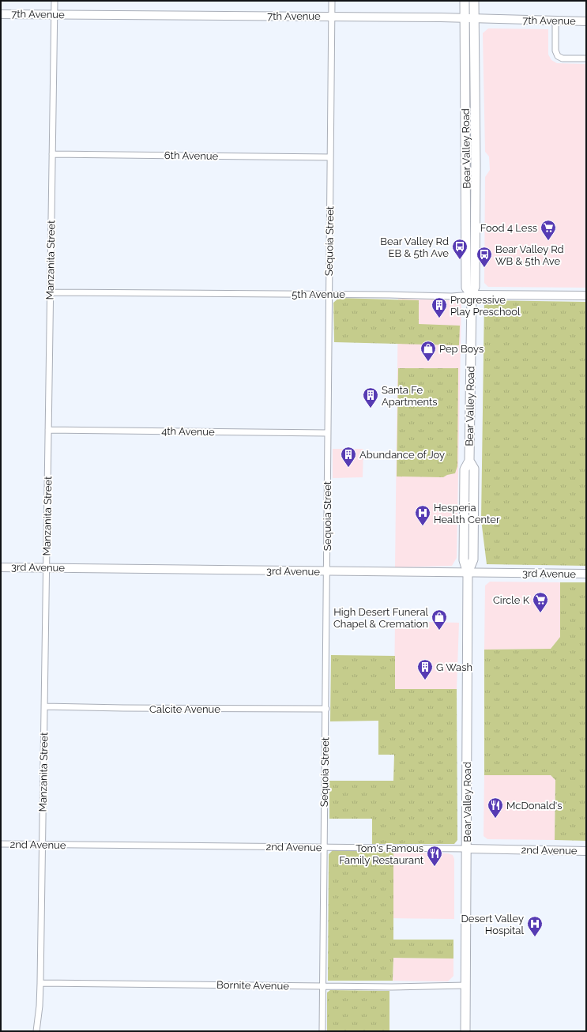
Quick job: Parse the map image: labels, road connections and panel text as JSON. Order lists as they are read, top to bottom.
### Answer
{
  "streets": {
    "main road": ["Bear Valley Road"],
    "street": [
      "7th Avenue",
      "6th Avenue",
      "Sequoia Street",
      "Manzanita Street",
      "5th Avenue",
      "4th Avenue",
      "3rd Avenue",
      "Calcite Avenue",
      "2nd Avenue",
      "Bornite Avenue"
    ]
  },
  "crossings": [
    ["7th Avenue", "Bear Valley Road"],
    ["7th Avenue", "Sequoia Street"],
    ["7th Avenue", "Manzanita Street"],
    ["Bear Valley Road", "5th Avenue"],
    ["Bear Valley Road", "3rd Avenue"],
    ["Bear Valley Road", "2nd Avenue"],
    ["Bear Valley Road", "Bornite Avenue"],
    ["6th Avenue", "Sequoia Street"],
    ["6th Avenue", "Manzanita Street"],
    ["Sequoia Street", "5th Avenue"],
    ["Sequoia Street", "4th Avenue"],
    ["Sequoia Street", "3rd Avenue"],
    ["Sequoia Street", "Calcite Avenue"],
    ["Sequoia Street", "2nd Avenue"],
    ["Sequoia Street", "Bornite Avenue"],
    ["Manzanita Street", "5th Avenue"],
    ["Manzanita Street", "4th Avenue"],
    ["Manzanita Street", "3rd Avenue"],
    ["Manzanita Street", "Calcite Avenue"],
    ["Manzanita Street", "2nd Avenue"],
    ["Manzanita Street", "Bornite Avenue"]
  ],
  "places": {
    "supermarket": ["Food 4 Less", "Circle K"],
    "bus stop": ["Bear Valley Rd EB & 5th Ave", "Bear Valley Rd WB & 5th Ave"],
    "building": [
      "Progressive Play Preschool",
      "Santa Fe Apartments",
      "Abundance of Joy",
      "G Wash"
    ],
    "shop": ["Pep Boys", "High Desert Funeral Chapel & Cremation"],
    "hospital": ["Hesperia Health Center", "Desert Valley Hospital"],
    "restaurant": ["McDonald's", "Tom's Famous Family Restaurant"]
  }
}
